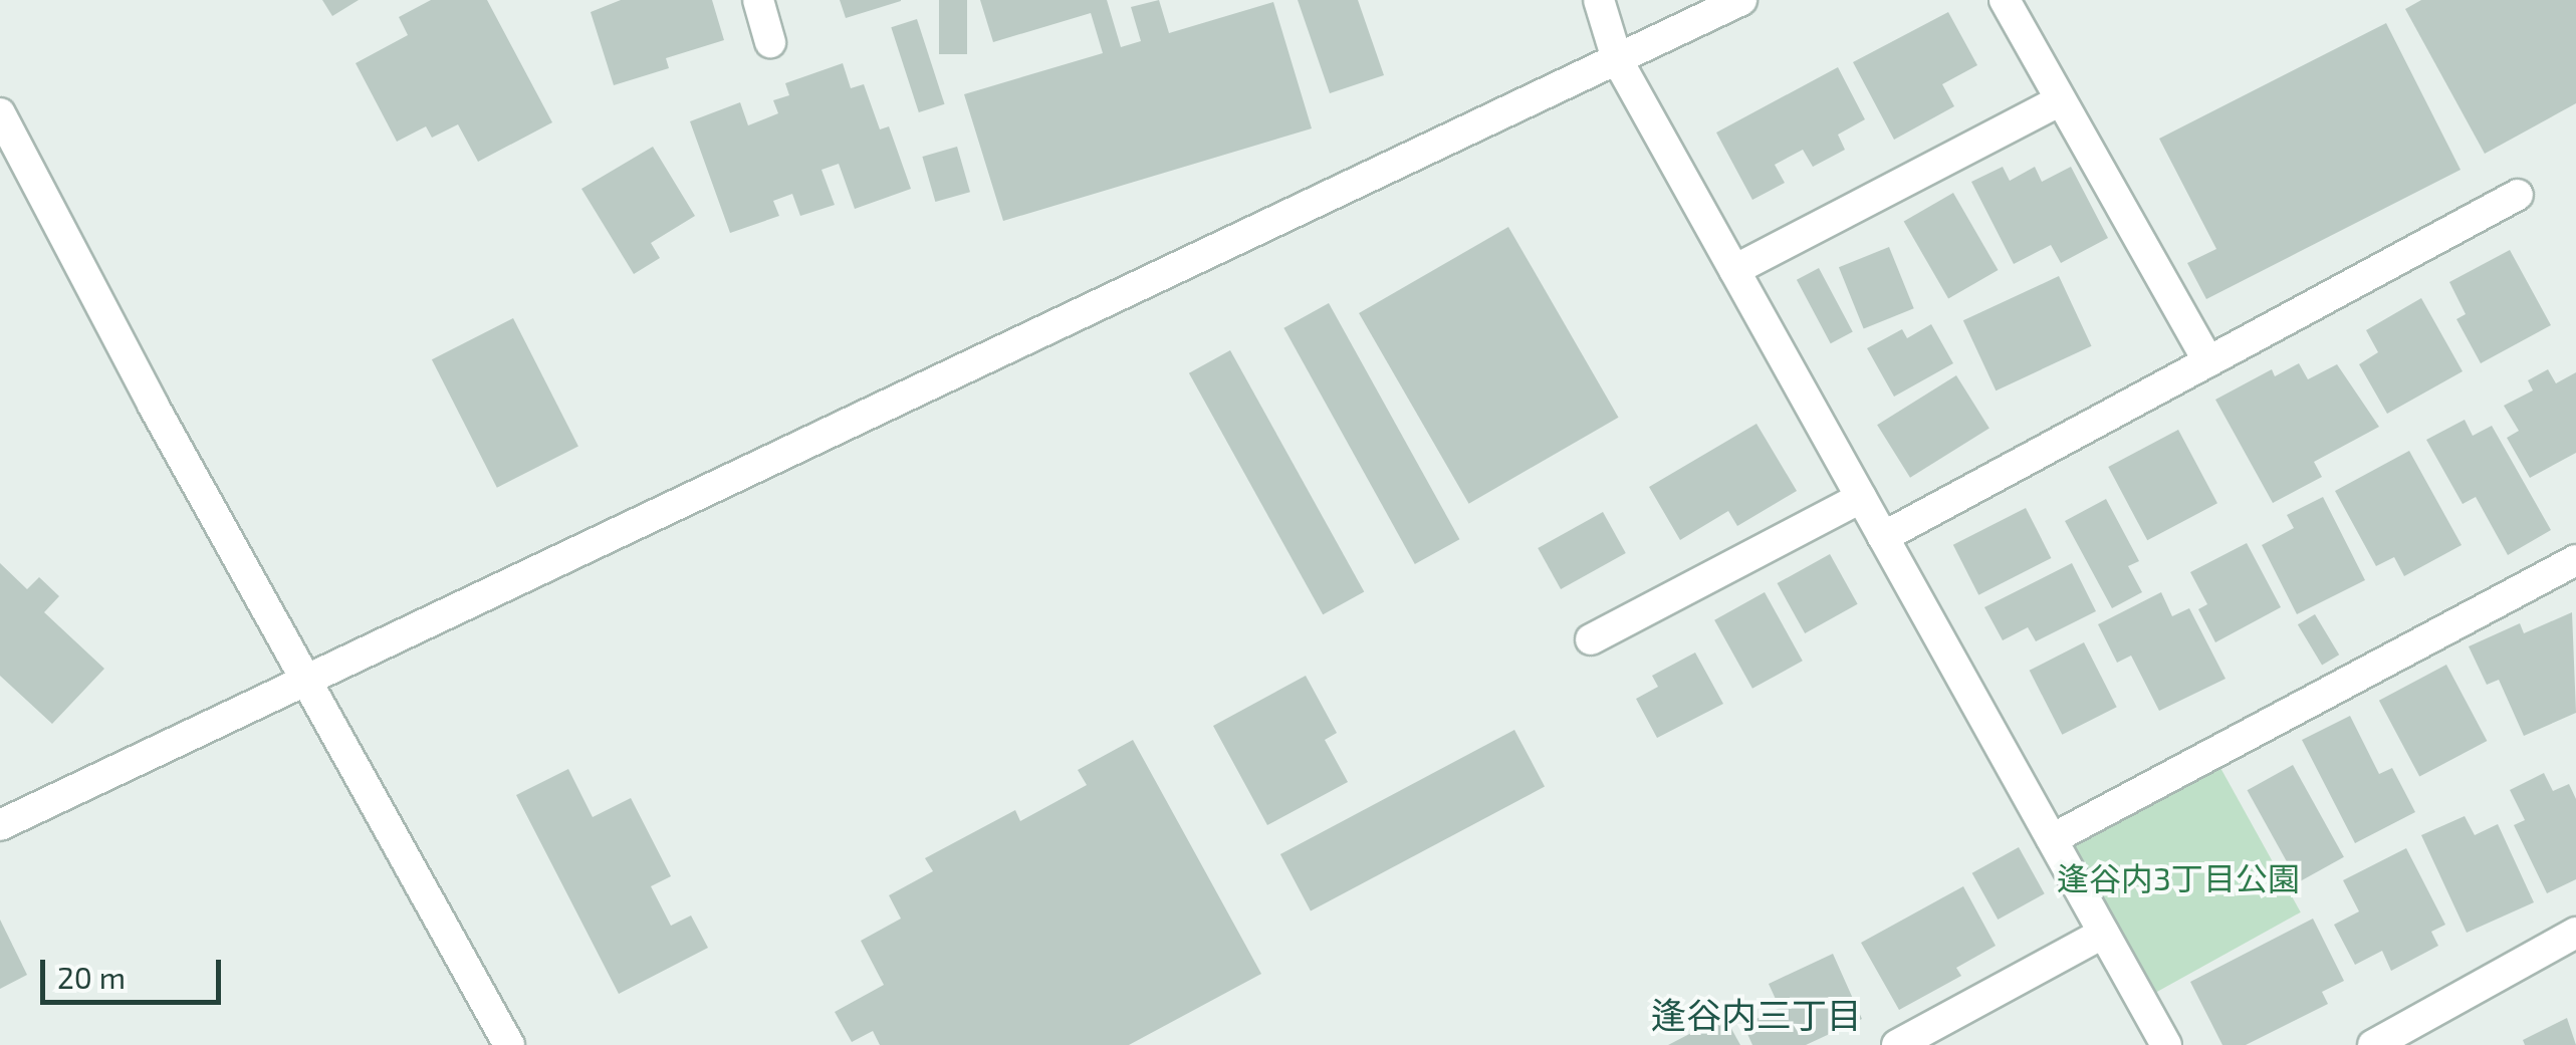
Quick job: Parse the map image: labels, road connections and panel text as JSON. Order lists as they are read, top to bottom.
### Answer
{
  "districts": ["逢谷内三丁目"],
  "parks": ["逢谷内3丁目公園"],
  "scale_bar": "20 m"
}
